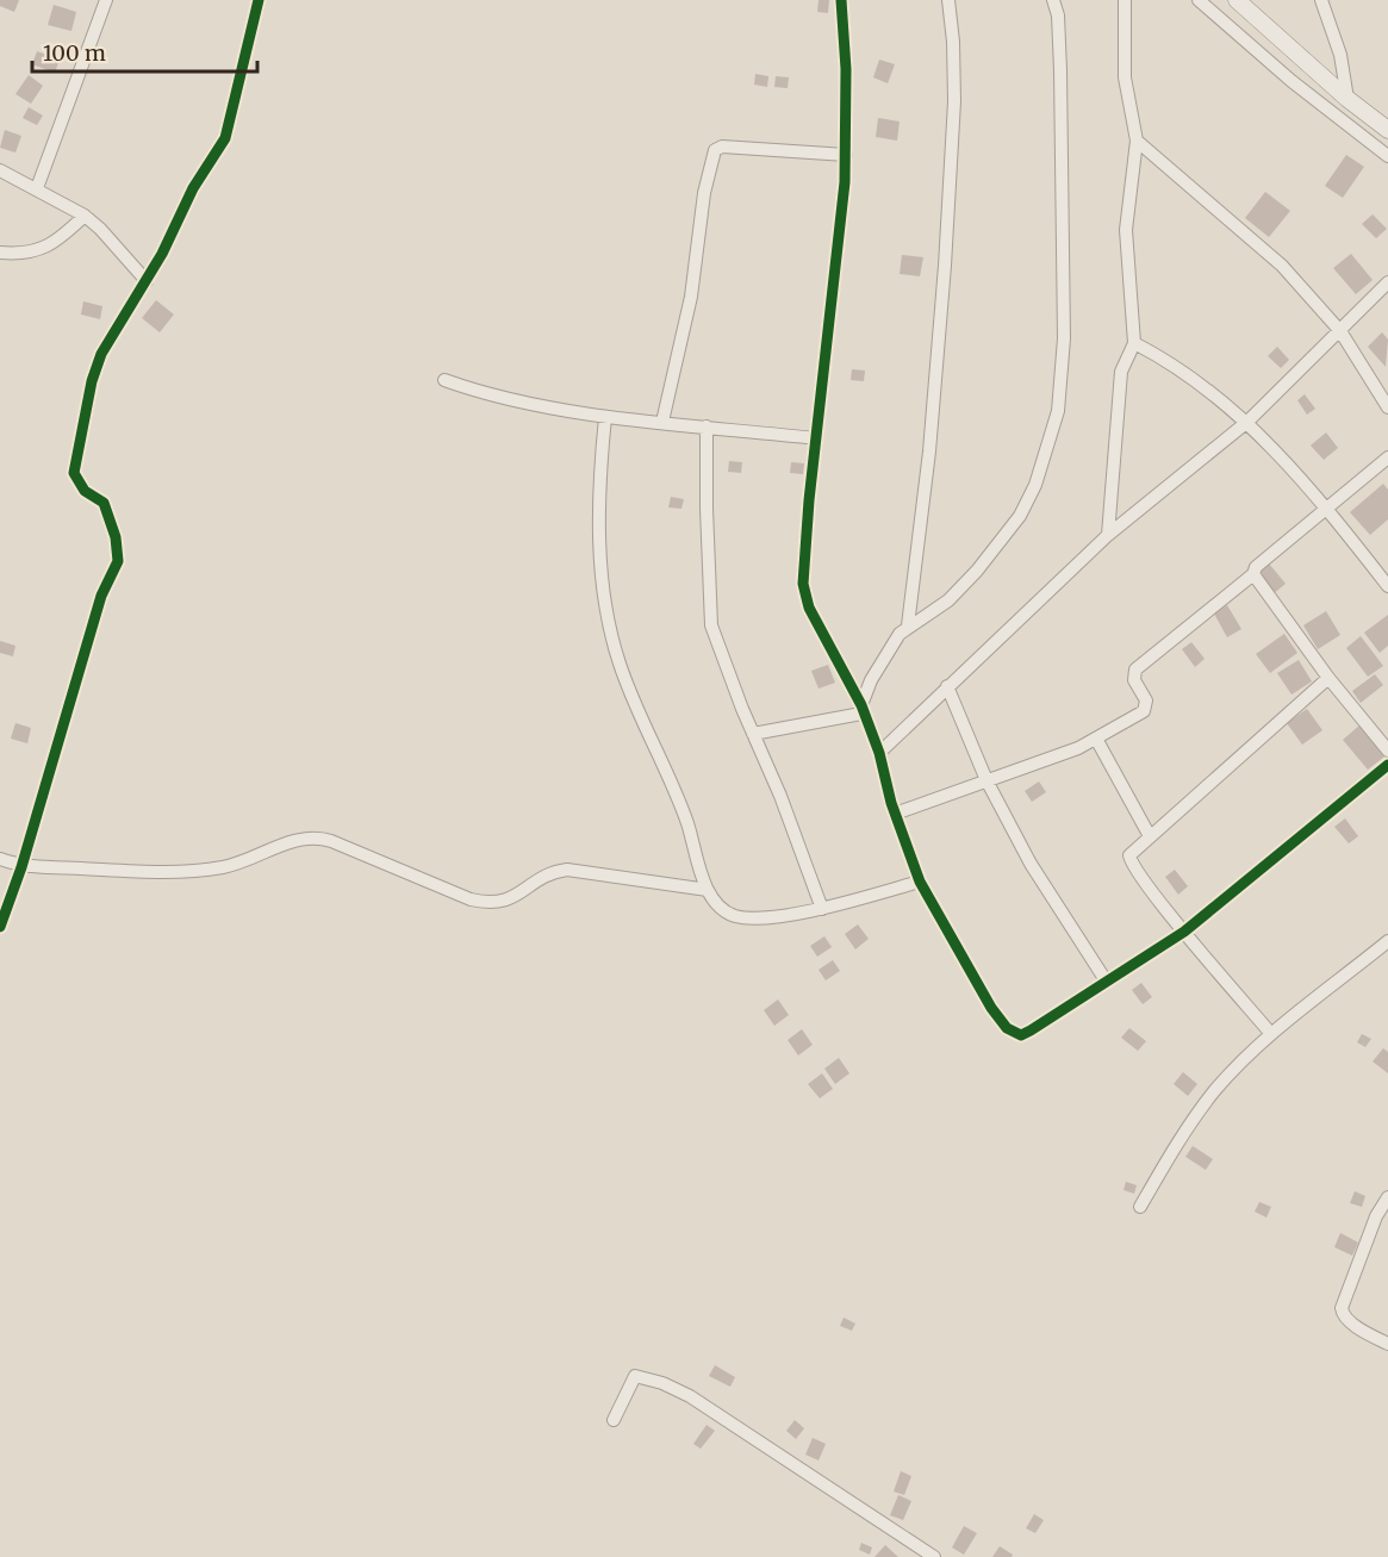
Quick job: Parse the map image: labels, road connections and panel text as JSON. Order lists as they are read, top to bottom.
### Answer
{
  "scale_bar": "100 m"
}
